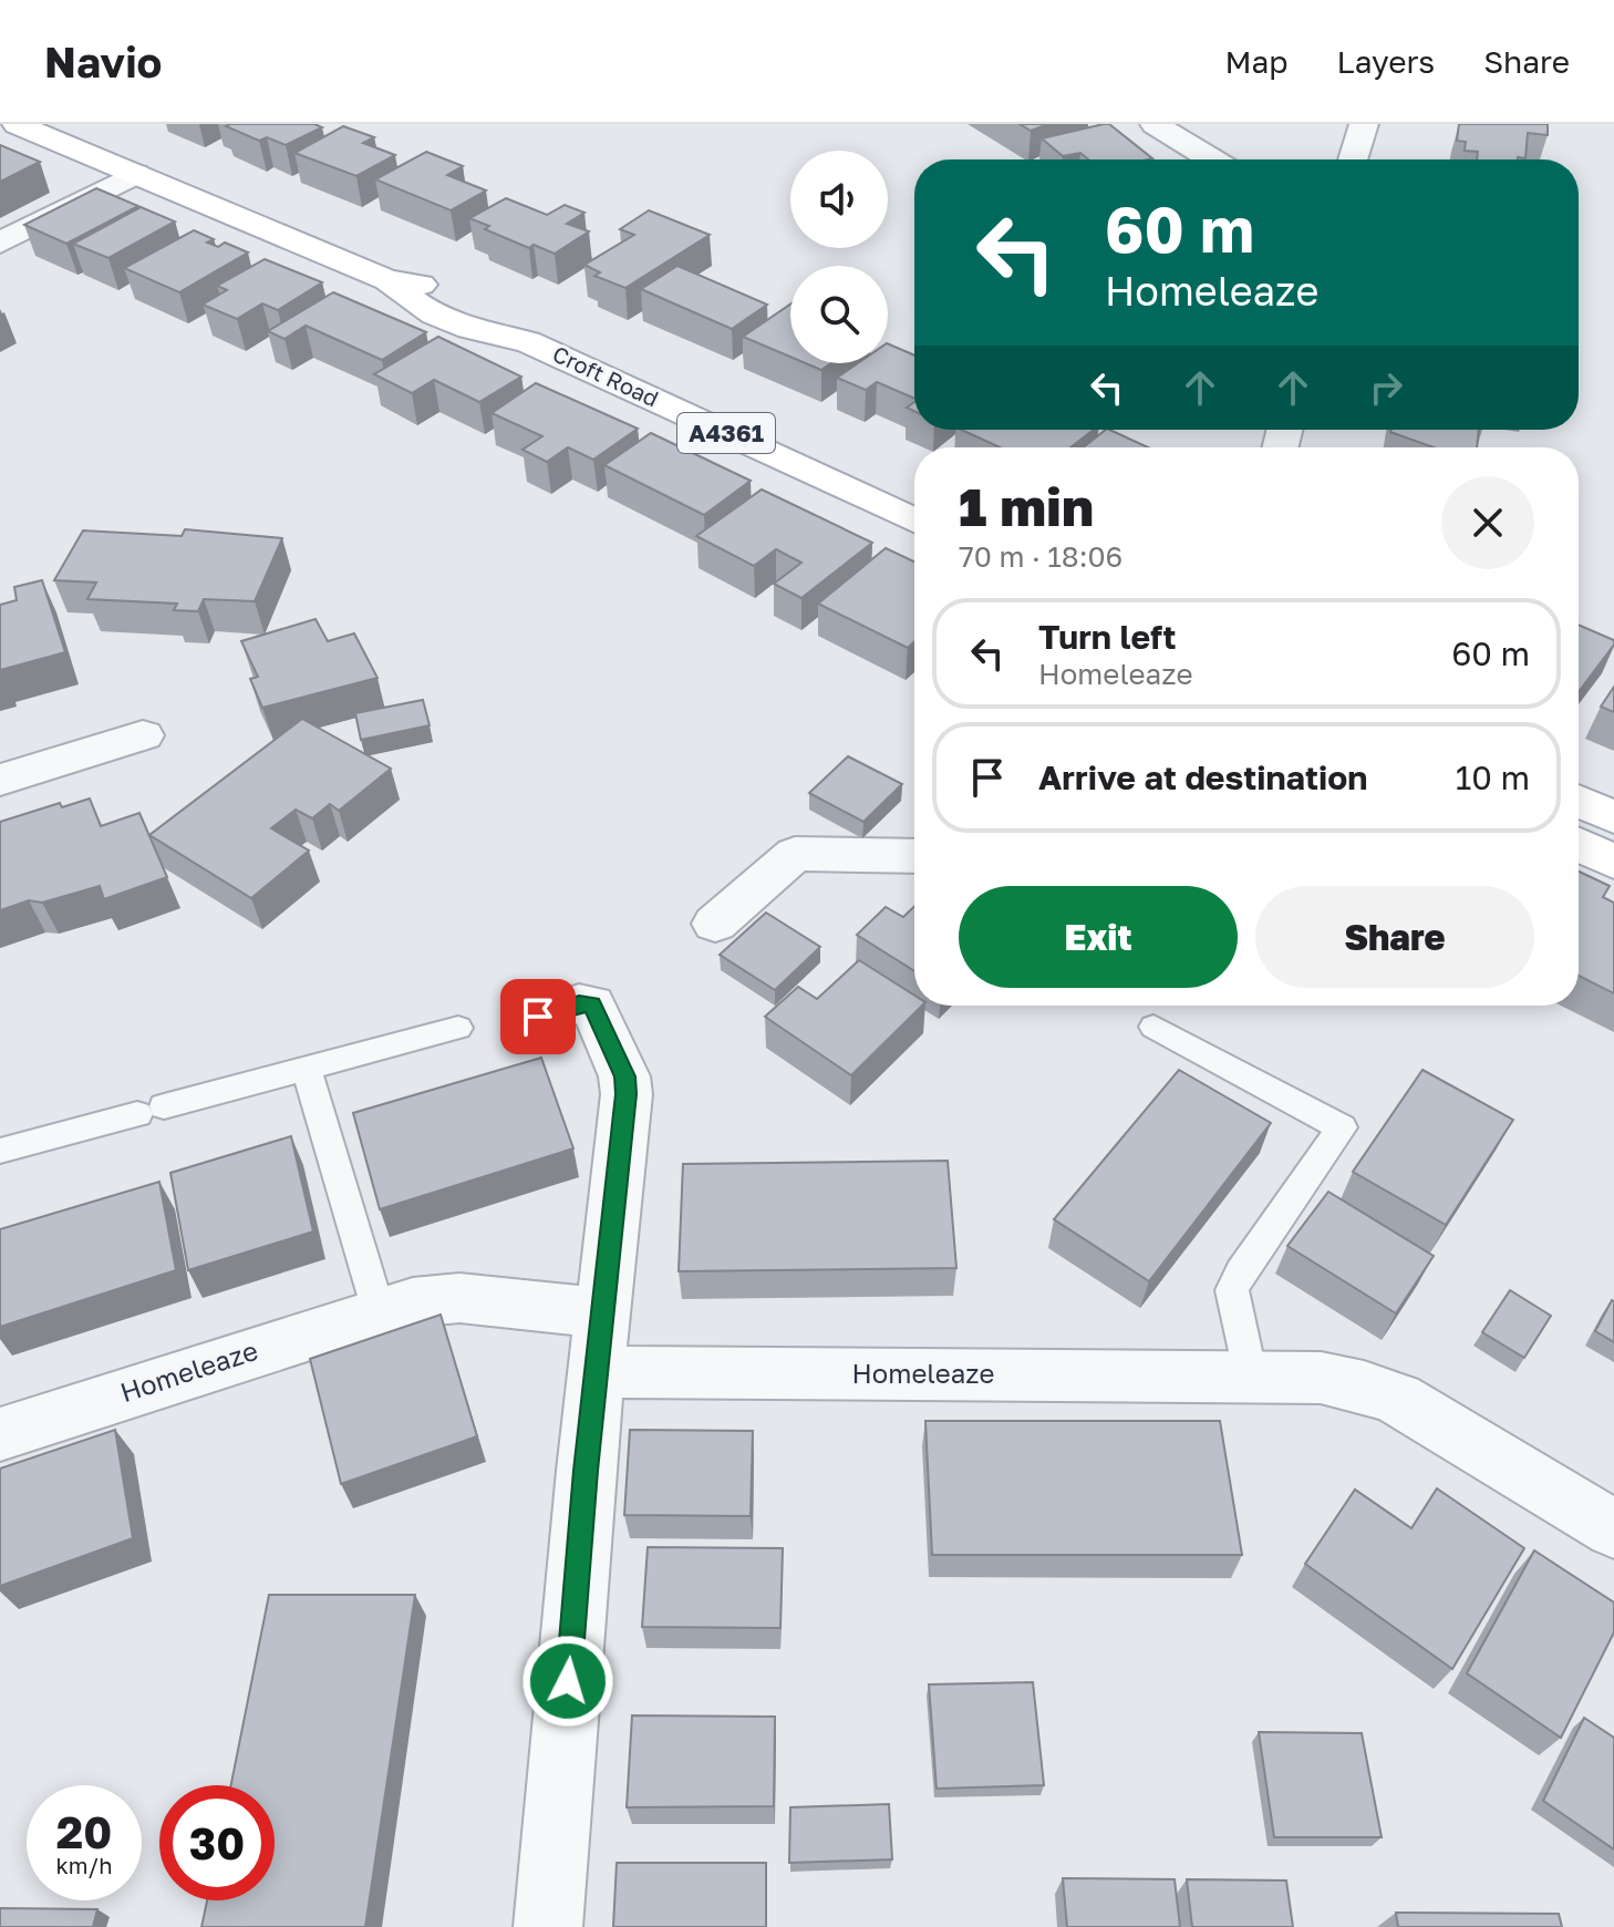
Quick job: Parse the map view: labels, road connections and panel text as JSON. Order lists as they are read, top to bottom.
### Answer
{
  "streets": {
    "main road": ["Croft Road", "A4361"],
    "street": ["Homeleaze"]
  },
  "page": {
    "header": "Navio",
    "nav": ["Map", "Layers", "Share"],
    "turn": ["60 m", "Homeleaze"],
    "heading": ["1 min", "70 m · 18:06"],
    "list": [
      {
        "name": "Turn left",
        "note": "Homeleaze",
        "value": "60 m"
      },
      {
        "name": "Arrive at destination",
        "value": "10 m"
      }
    ],
    "buttons": ["Exit", "Share"],
    "speed": "20 km/h",
    "limit": "30"
  }
}
